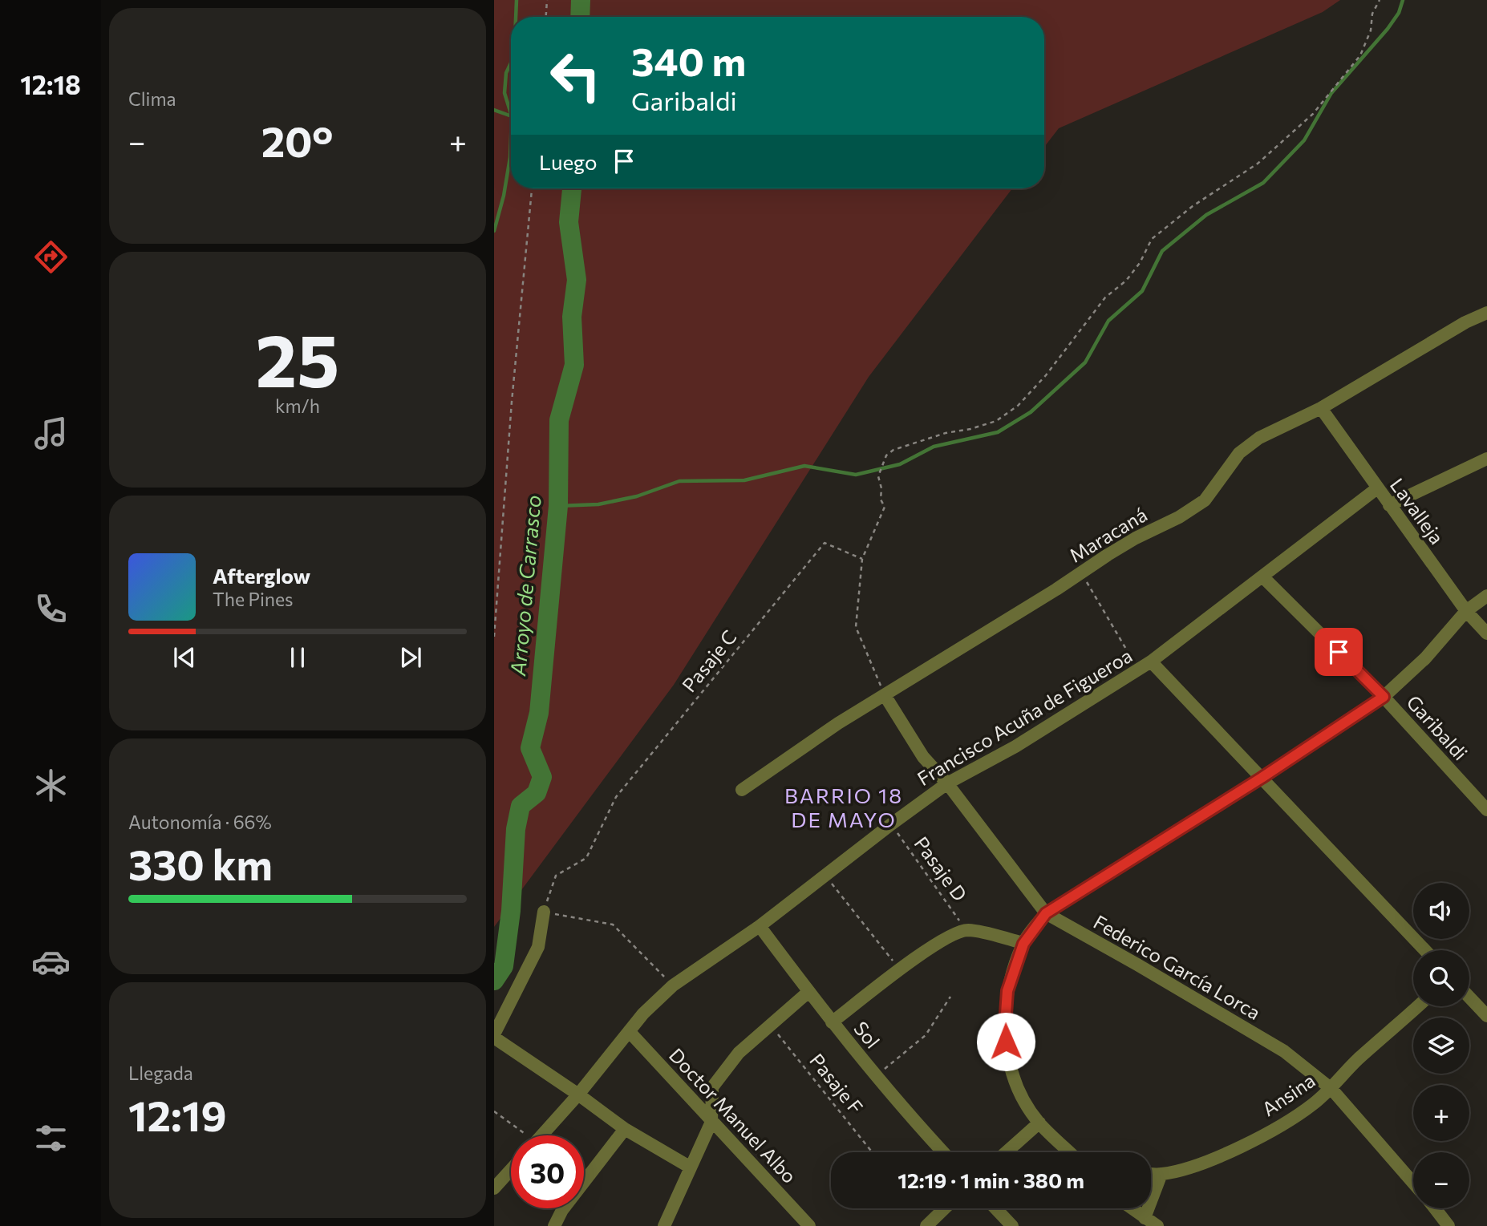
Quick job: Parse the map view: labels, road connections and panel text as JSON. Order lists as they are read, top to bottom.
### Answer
{
  "streets": {
    "street": [
      "Lavalleja",
      "Maracaná",
      "Francisco Acuña de Figueroa",
      "Garibaldi",
      "Federico García Lorca",
      "Sol",
      "Ansina",
      "Doctor Manuel Albo"
    ],
    "path": ["Pasaje C", "Pasaje D", "Pasaje F"]
  },
  "crossings": [
    ["Lavalleja", "Maracaná"],
    ["Lavalleja", "Francisco Acuña de Figueroa"],
    ["Maracaná", "Federico García Lorca"],
    ["Francisco Acuña de Figueroa", "Garibaldi"],
    ["Francisco Acuña de Figueroa", "Pasaje D"],
    ["Francisco Acuña de Figueroa", "Federico García Lorca"],
    ["Francisco Acuña de Figueroa", "Sol"],
    ["Francisco Acuña de Figueroa", "Doctor Manuel Albo"],
    ["Federico García Lorca", "Ansina"]
  ],
  "districts": ["BARRIO 18 DE MAYO"],
  "water": ["Arroyo de Carrasco"],
  "page": {
    "tabs": "12:18",
    "tile": [
      "Clima",
      ["25", "km/h"],
      ["Autonomía · 66%", "330 km"],
      ["Llegada", "12:19"]
    ],
    "turn": ["340 m", "Garibaldi"],
    "heat": ["−", "20°", "+"],
    "then": "Luego",
    "song": ["Afterglow", "The Pines"],
    "map_buttons": ["+", "−"],
    "limit": "30",
    "trip": "12:19 · 1 min · 380 m"
  }
}
